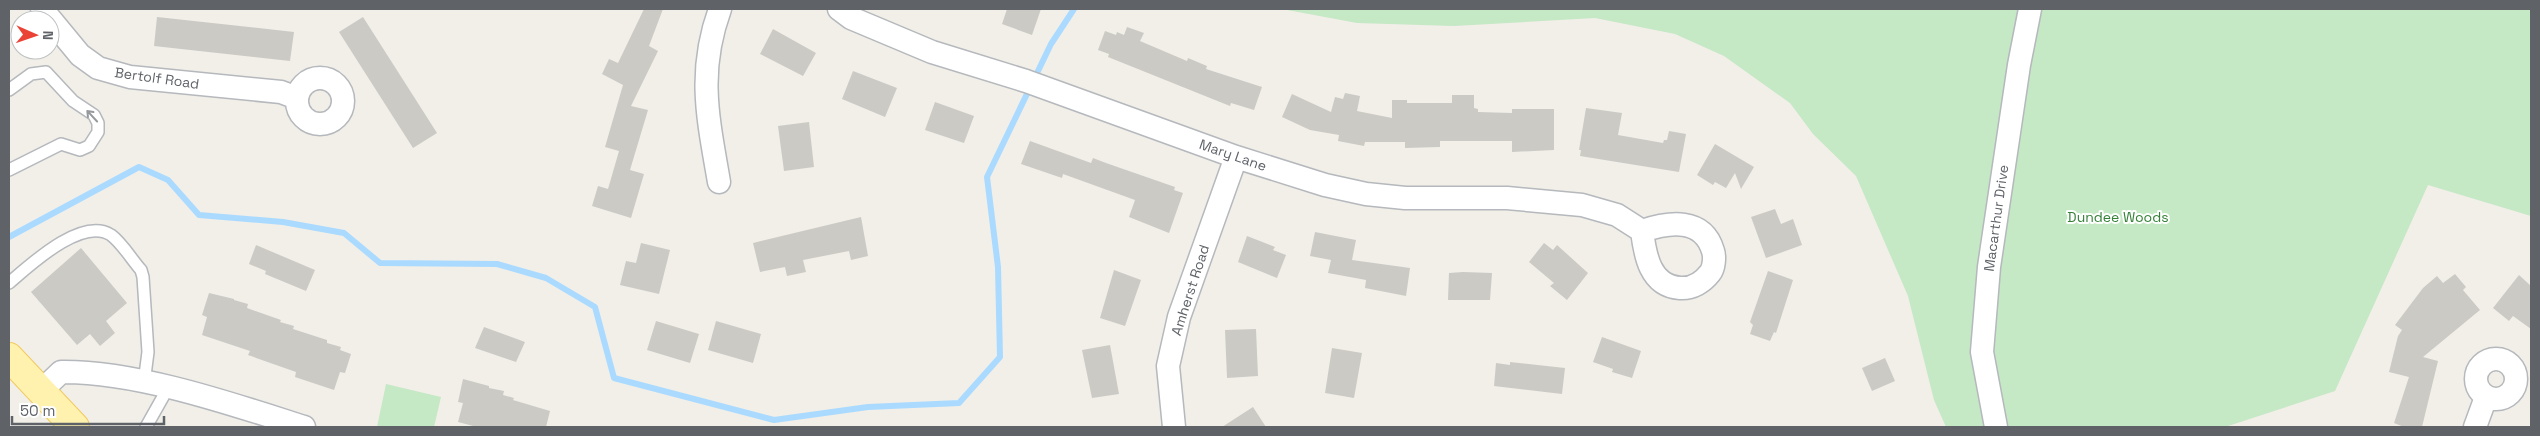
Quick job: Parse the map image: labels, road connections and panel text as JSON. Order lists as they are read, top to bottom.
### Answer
{
  "streets": {
    "street": [
      "Bertolf Road",
      "Mary Lane",
      "Macarthur Drive",
      "Amherst Road"
    ]
  },
  "crossings": [
    ["Mary Lane", "Amherst Road"]
  ],
  "parks": ["Dundee Woods"],
  "scale_bar": "50 m",
  "north": "right"
}
